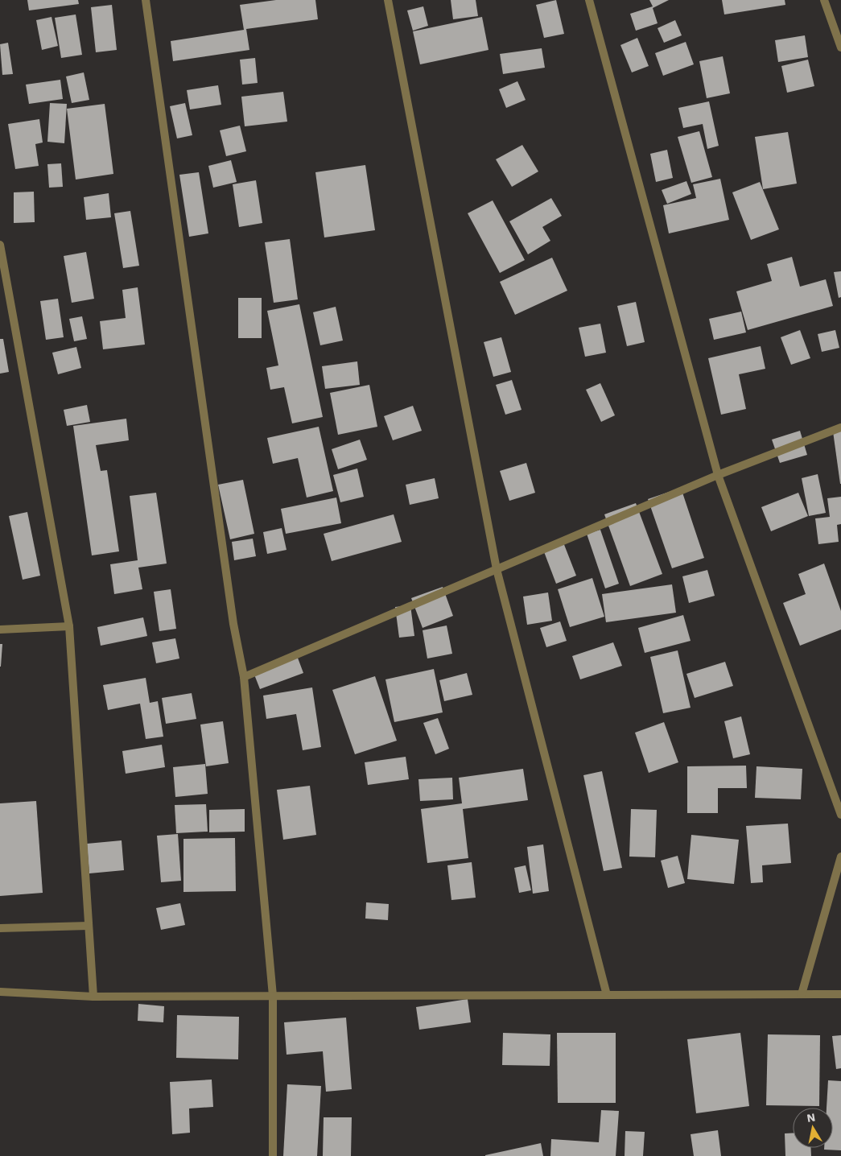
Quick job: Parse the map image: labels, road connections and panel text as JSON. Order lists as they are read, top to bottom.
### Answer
{
  "north": "top"
}
